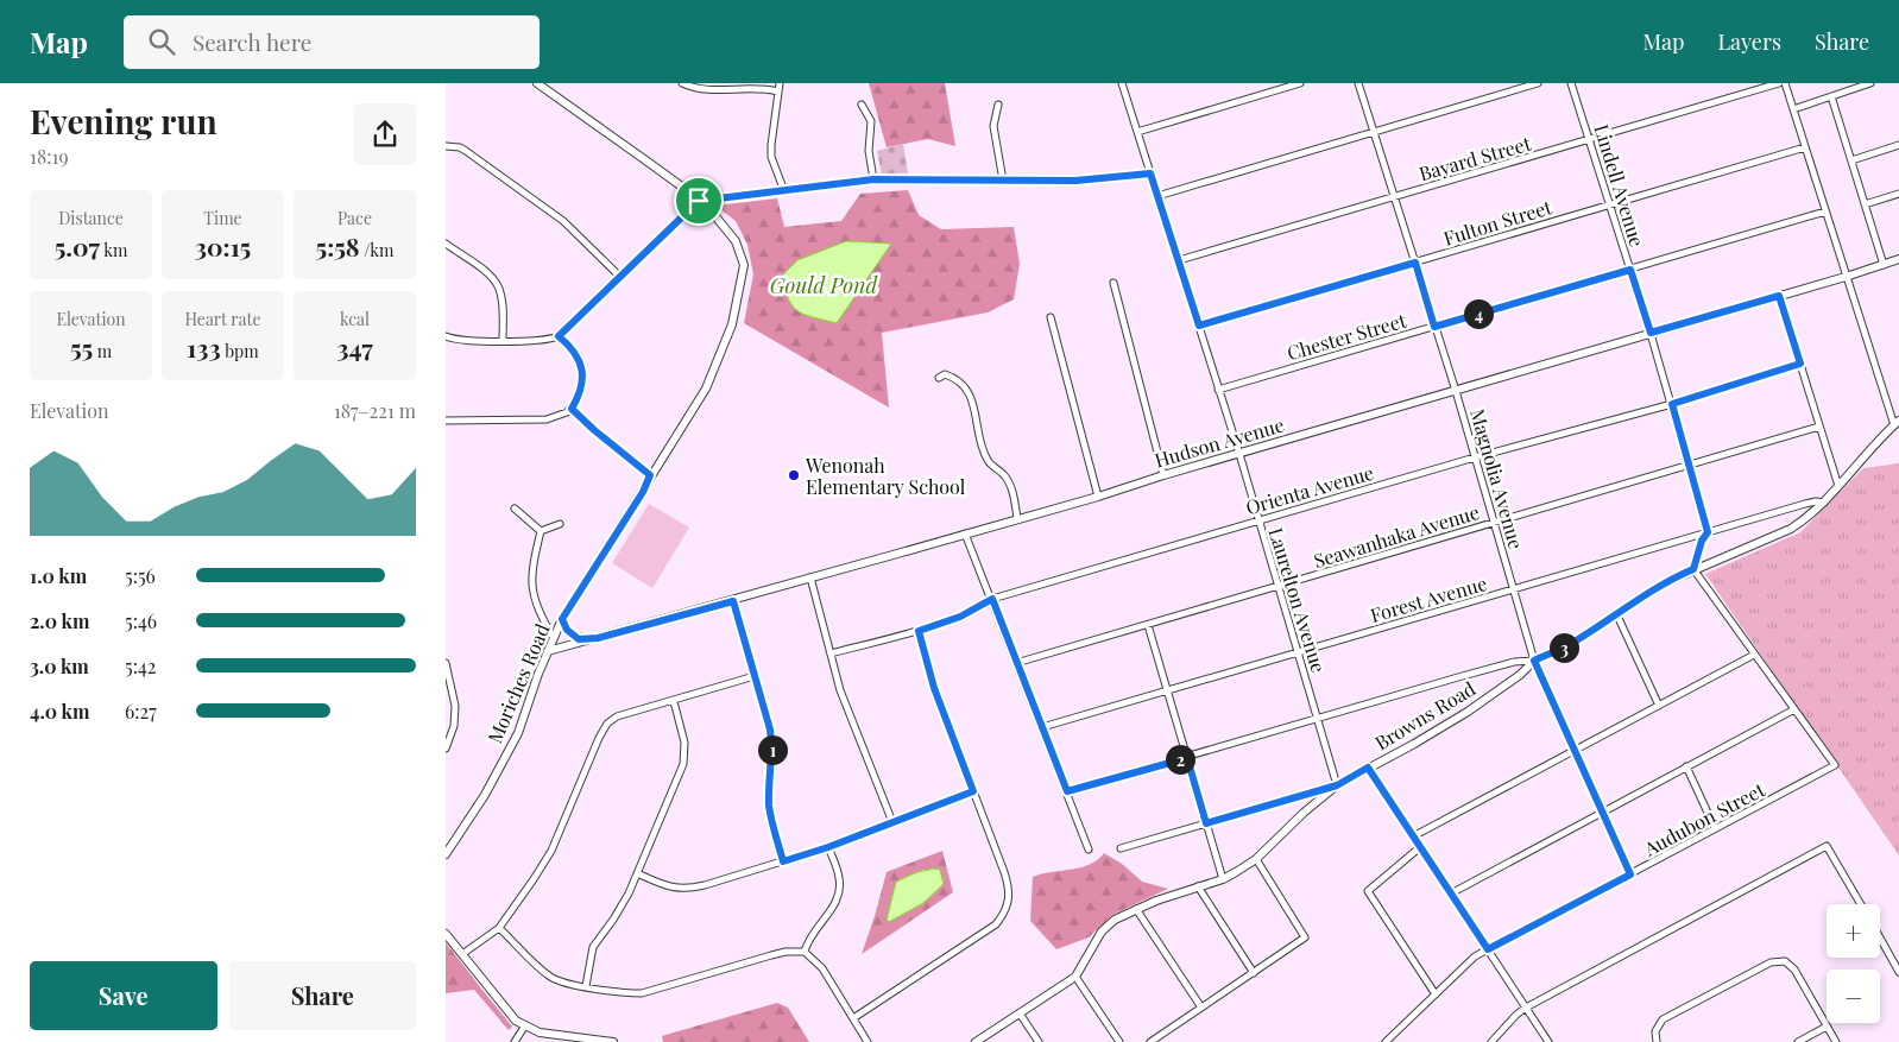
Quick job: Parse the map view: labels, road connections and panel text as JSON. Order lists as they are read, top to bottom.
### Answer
{
  "streets": {
    "street": [
      "Bayard Street",
      "Lindell Avenue",
      "Fulton Street",
      "Chester Street",
      "Hudson Avenue",
      "Magnolia Avenue",
      "Orienta Avenue",
      "Seawanhaka Avenue",
      "Forest Avenue",
      "Laurelton Avenue",
      "Moriches Road",
      "Browns Road",
      "Audubon Street"
    ]
  },
  "crossings": [
    ["Bayard Street", "Lindell Avenue"],
    ["Bayard Street", "Magnolia Avenue"],
    ["Bayard Street", "Laurelton Avenue"],
    ["Lindell Avenue", "Fulton Street"],
    ["Lindell Avenue", "Chester Street"],
    ["Lindell Avenue", "Hudson Avenue"],
    ["Lindell Avenue", "Orienta Avenue"],
    ["Lindell Avenue", "Seawanhaka Avenue"],
    ["Lindell Avenue", "Forest Avenue"],
    ["Fulton Street", "Magnolia Avenue"],
    ["Fulton Street", "Laurelton Avenue"],
    ["Chester Street", "Magnolia Avenue"],
    ["Chester Street", "Laurelton Avenue"],
    ["Hudson Avenue", "Magnolia Avenue"],
    ["Hudson Avenue", "Laurelton Avenue"],
    ["Hudson Avenue", "Moriches Road"],
    ["Magnolia Avenue", "Orienta Avenue"],
    ["Magnolia Avenue", "Seawanhaka Avenue"],
    ["Magnolia Avenue", "Forest Avenue"],
    ["Magnolia Avenue", "Browns Road"],
    ["Magnolia Avenue", "Audubon Street"],
    ["Orienta Avenue", "Laurelton Avenue"],
    ["Seawanhaka Avenue", "Laurelton Avenue"],
    ["Forest Avenue", "Laurelton Avenue"],
    ["Forest Avenue", "Browns Road"],
    ["Laurelton Avenue", "Browns Road"]
  ],
  "water": ["Gould Pond"],
  "places": ["Wenonah Elementary School"],
  "page": {
    "header": "Map",
    "search": "Search here",
    "nav": ["Map", "Layers", "Share"],
    "heading": ["Evening run", "18:19"],
    "stats": [
      ["Distance", "5.07 km"],
      ["Time", "30:15"],
      ["Pace", "5:58 /km"],
      ["Elevation", "55 m"],
      ["Heart rate", "133 bpm"],
      ["kcal", "347"]
    ],
    "pins": [
      "4",
      "3",
      "1",
      "2"
    ],
    "chart": ["Elevation", "187–221 m"],
    "list": [
      {
        "name": "1.0 km",
        "note": "5:56"
      },
      {
        "name": "2.0 km",
        "note": "5:46"
      },
      {
        "name": "3.0 km",
        "note": "5:42"
      },
      {
        "name": "4.0 km",
        "note": "6:27"
      }
    ],
    "map_buttons": ["+", "−"],
    "buttons": ["Save", "Share"]
  }
}
